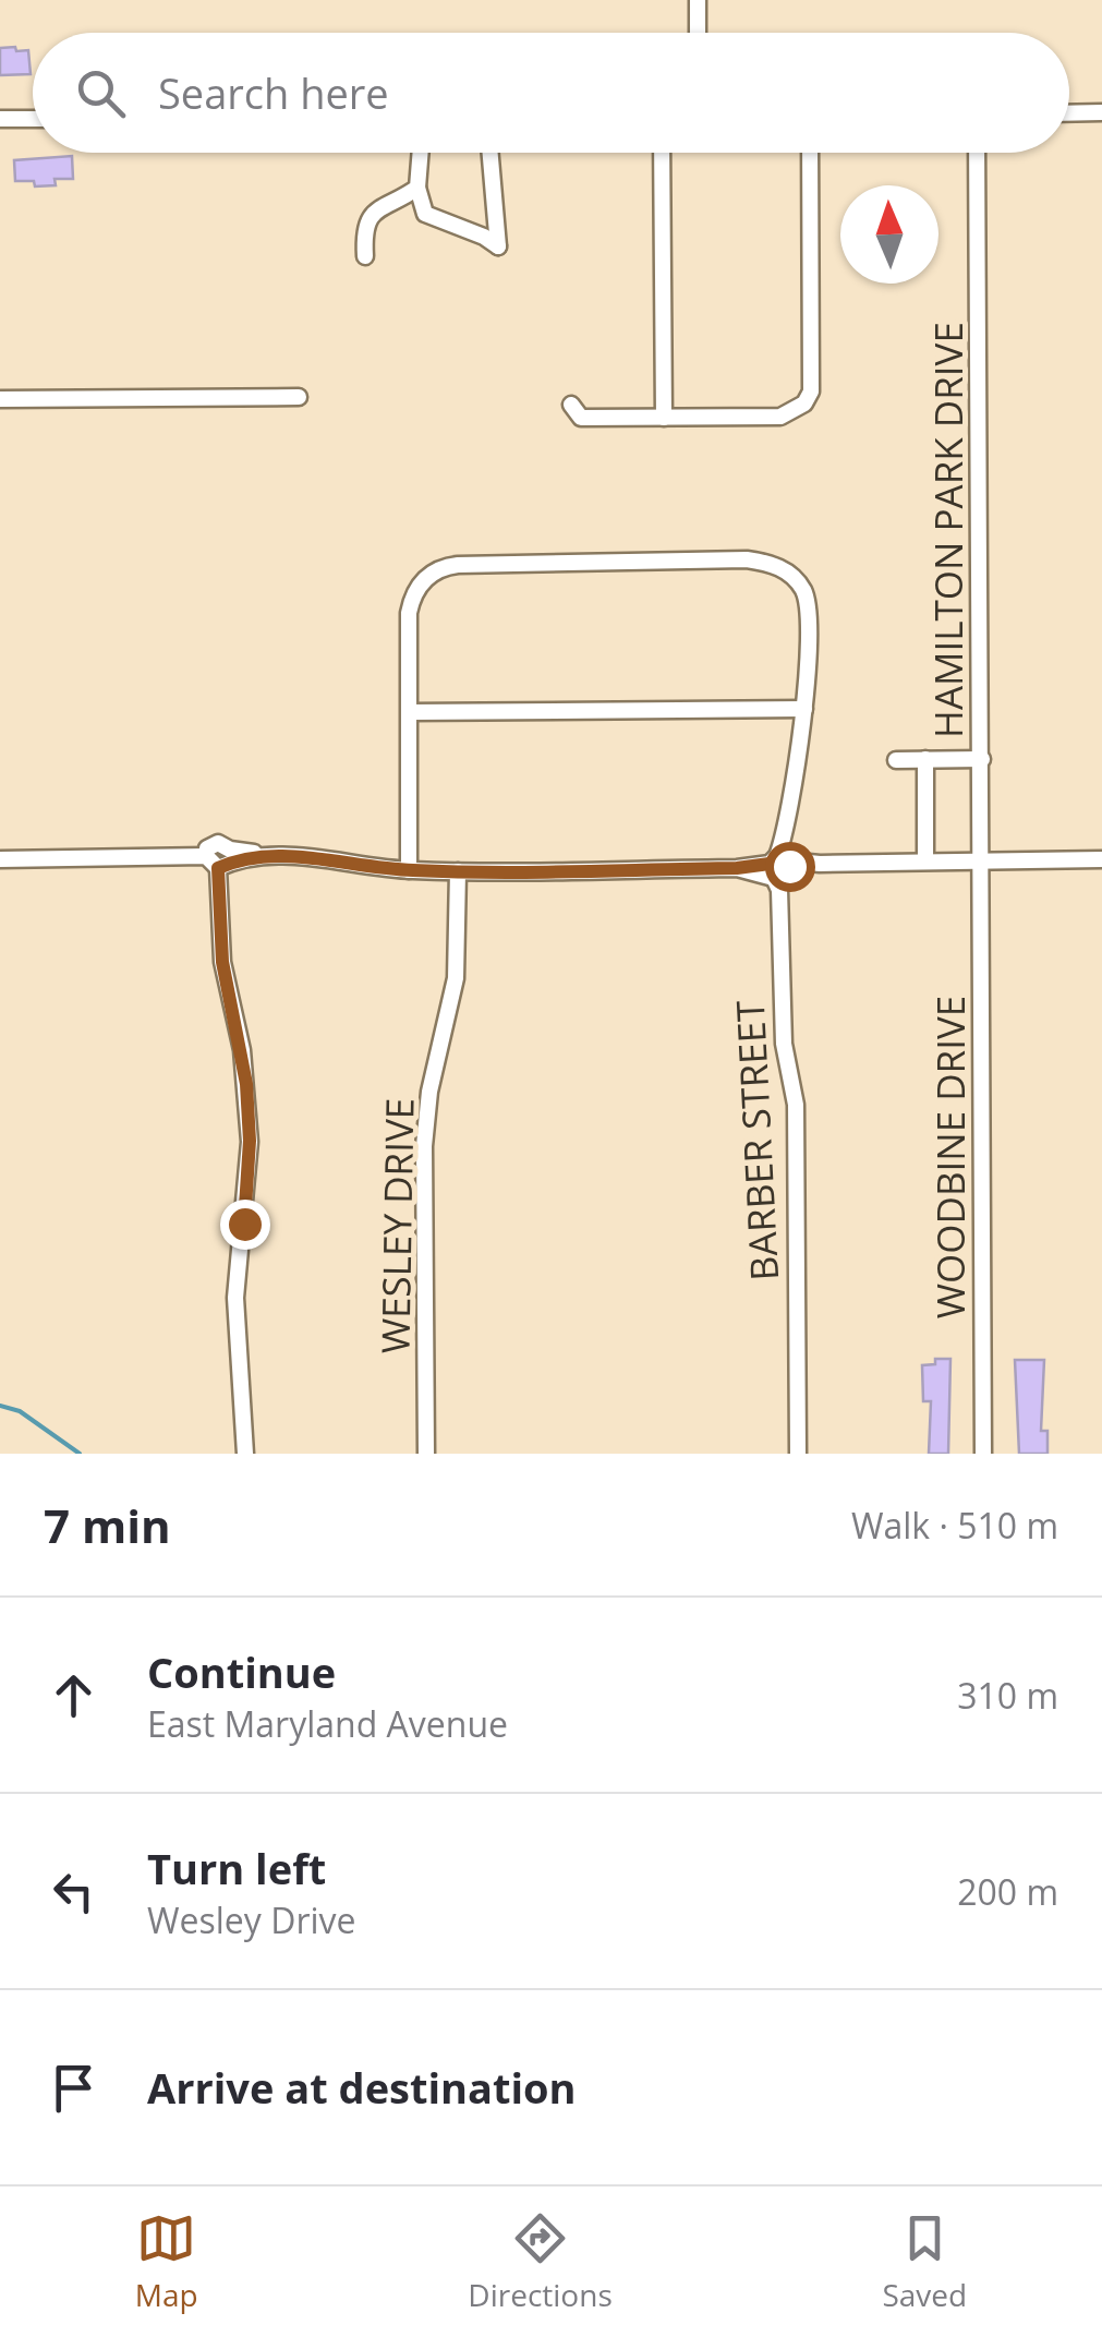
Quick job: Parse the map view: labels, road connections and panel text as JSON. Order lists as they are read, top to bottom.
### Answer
{
  "streets": {
    "street": [
      "HAMILTON PARK DRIVE",
      "BARBER STREET",
      "WOODBINE DRIVE",
      "WESLEY DRIVE"
    ]
  },
  "crossings": [
    ["HAMILTON PARK DRIVE", "WOODBINE DRIVE"]
  ],
  "north": "top",
  "page": {
    "search": "Search here",
    "heading": ["7 min", "Walk · 510 m"],
    "list": [
      ["Continue", "East Maryland Avenue", "310 m"],
      ["Turn left", "Wesley Drive", "200 m"],
      "Arrive at destination"
    ],
    "nav": ["Map", "Directions", "Saved"]
  }
}
